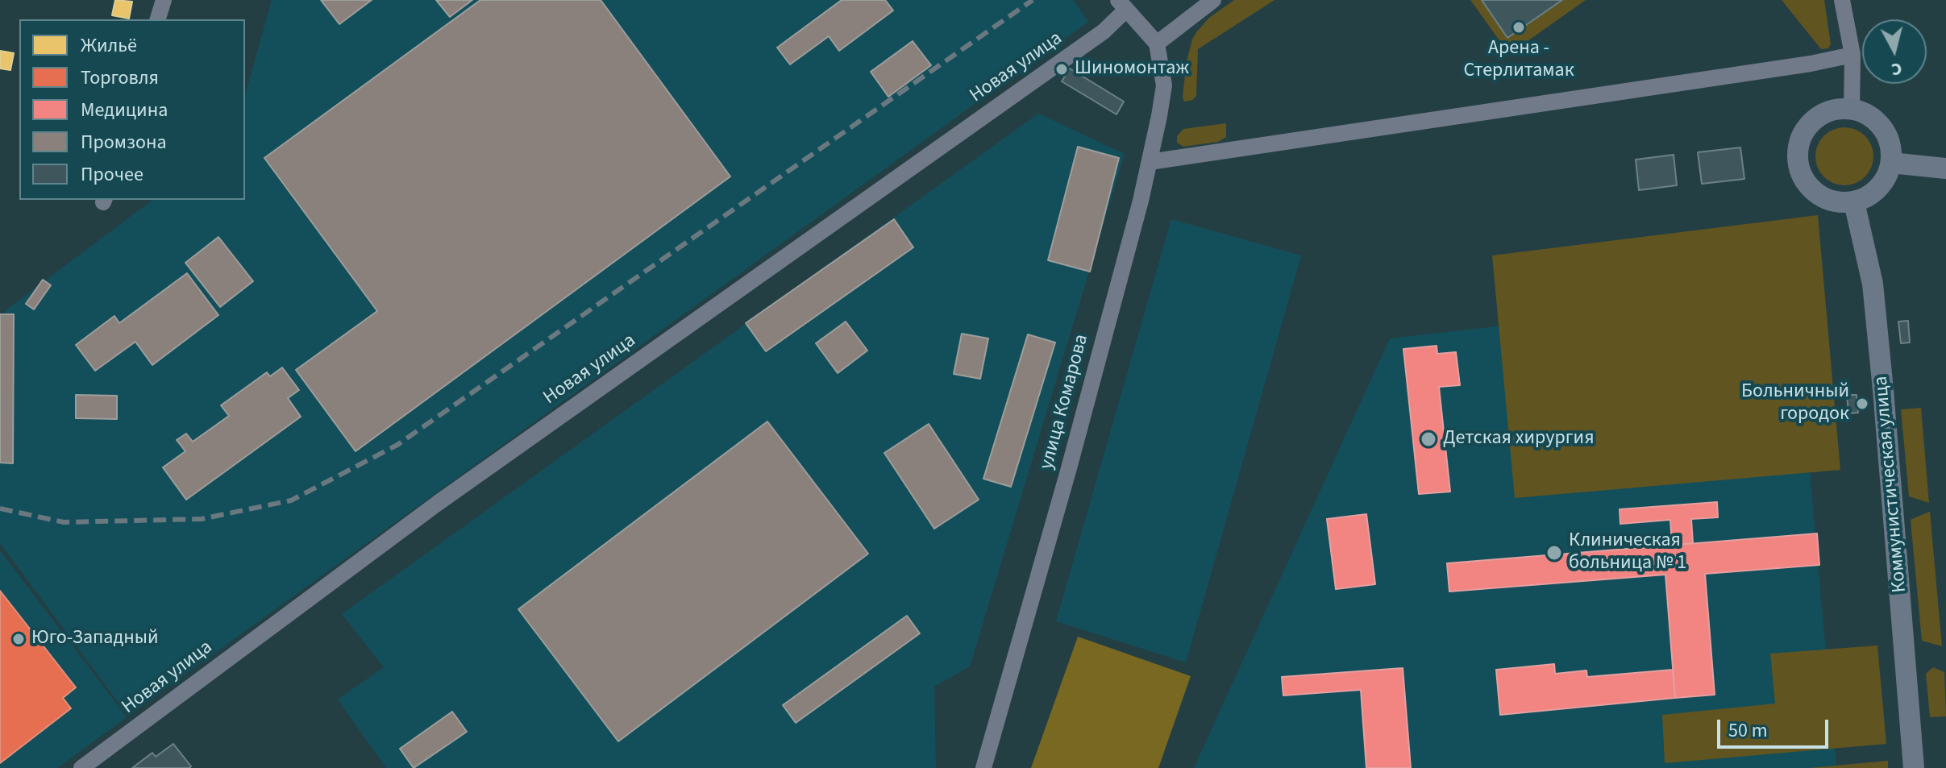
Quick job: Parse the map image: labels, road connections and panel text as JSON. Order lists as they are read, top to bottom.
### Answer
{
  "streets": {
    "main road": ["Коммунистическая улица"],
    "street": ["Новая улица", "улица Комарова"]
  },
  "places": [
    "Арена - Стерлитамак",
    "Шиномонтаж",
    "Больничный городок",
    "Детская хирургия",
    "Клиническая больница № 1",
    "Юго-Западный"
  ],
  "legend": [
    "Жильё",
    "Торговля",
    "Медицина",
    "Промзона",
    "Прочее"
  ],
  "scale_bar": "50 m",
  "north": "bottom"
}
